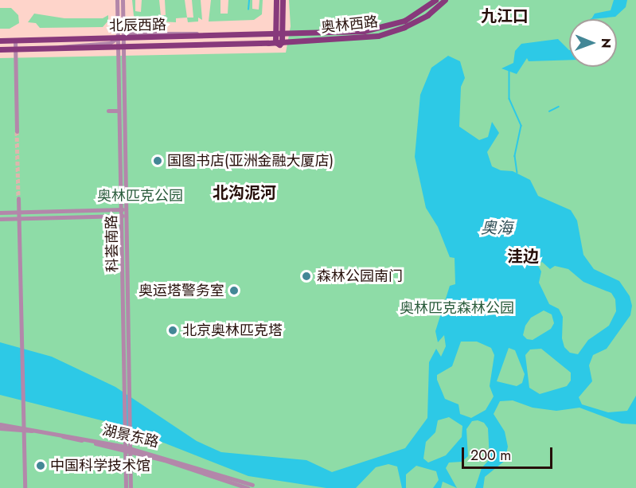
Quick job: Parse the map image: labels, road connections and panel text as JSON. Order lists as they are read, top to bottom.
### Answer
{
  "streets": {
    "main road": ["奥林西路", "北辰西路"],
    "street": ["科荟南路", "湖景东路"]
  },
  "crossings": [
    ["奥林西路", "北辰西路"],
    ["北辰西路", "科荟南路"],
    ["科荟南路", "湖景东路"]
  ],
  "districts": ["九江口", "北沟泥河", "洼边"],
  "water": ["奥海"],
  "parks": ["奥林匹克公园", "奥林匹克森林公园"],
  "places": [
    "国图书店(亚洲金融大厦店)",
    "森林公园南门",
    "奥运塔警务室",
    "北京奥林匹克塔",
    "中国科学技术馆"
  ],
  "scale_bar": "200 m",
  "north": "right"
}
